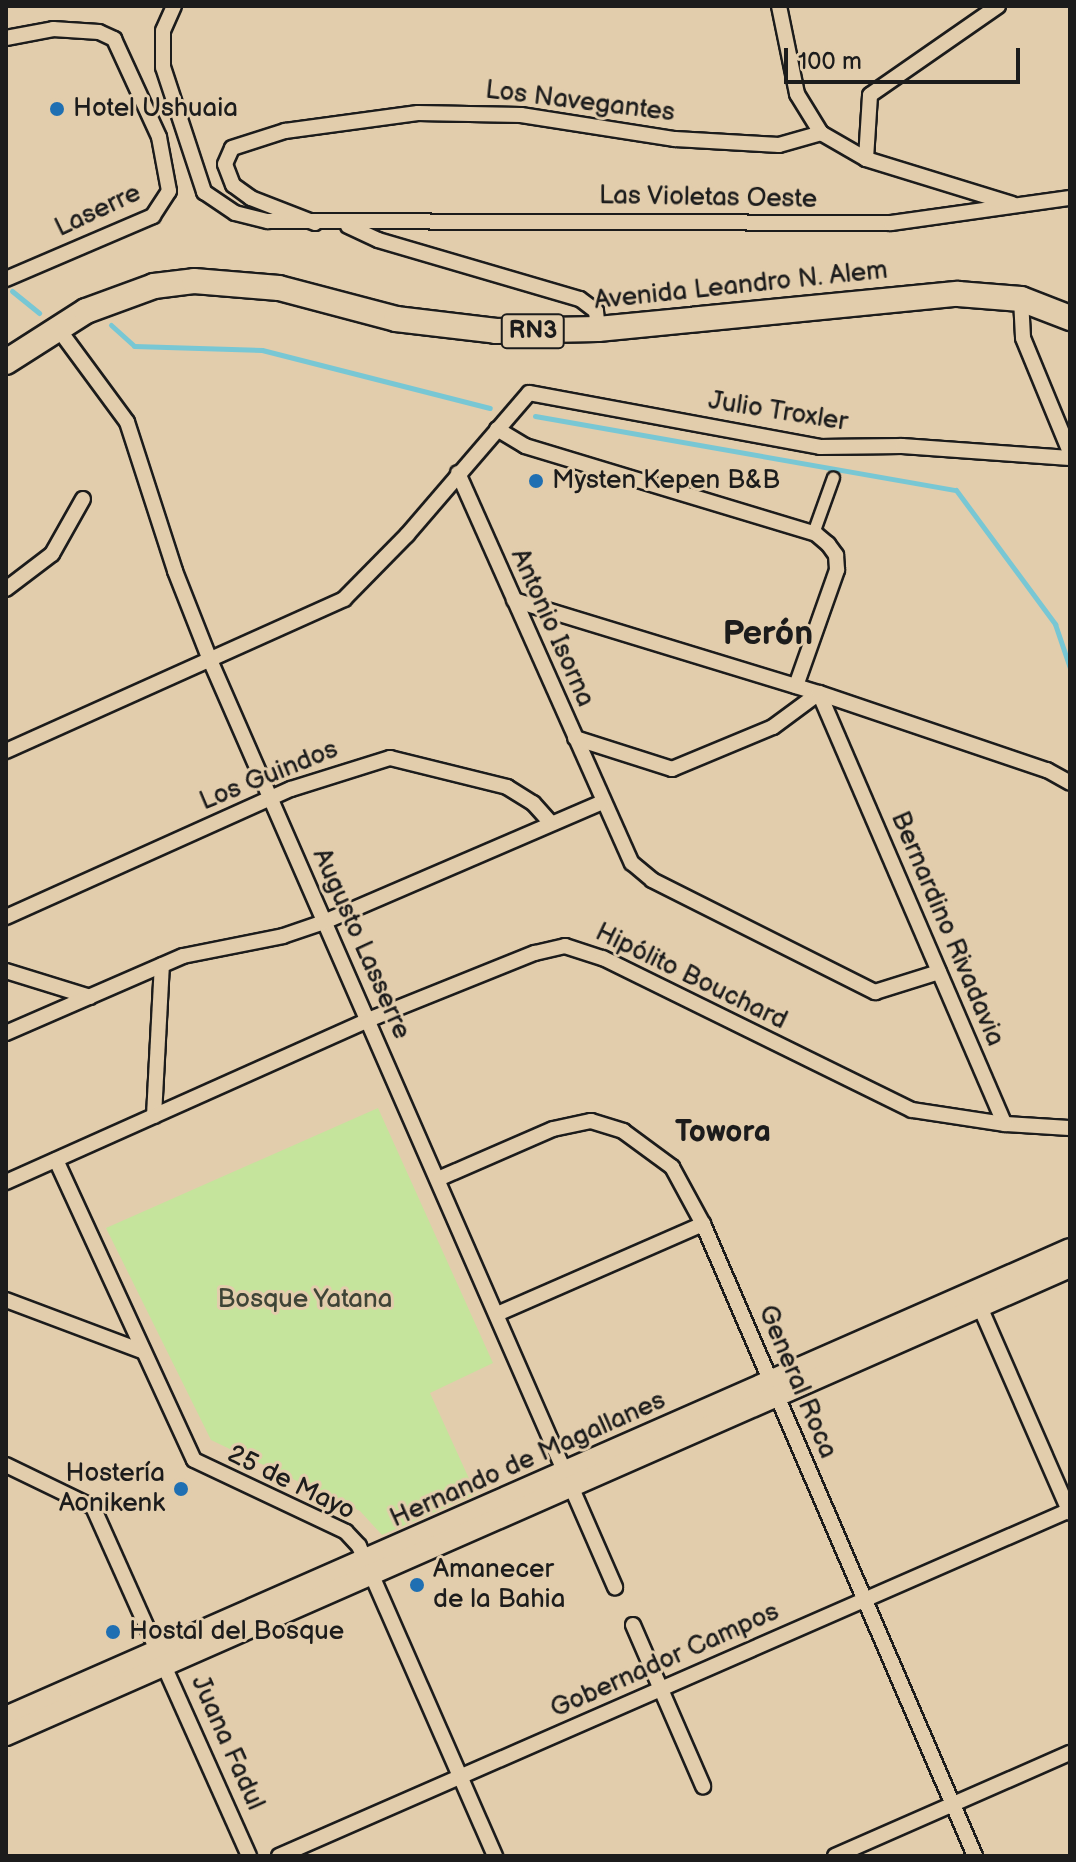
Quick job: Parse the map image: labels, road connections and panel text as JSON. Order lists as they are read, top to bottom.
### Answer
{
  "streets": {
    "highway": ["Avenida Leandro N. Alem", "RN3"],
    "main road": ["Hernando de Magallanes"],
    "street": [
      "Los Navegantes",
      "Las Violetas Oeste",
      "Laserre",
      "Julio Troxler",
      "Antonio Isorna",
      "Los Guindos",
      "Bernardino Rivadavia",
      "Augusto Lasserre",
      "Hipólito Bouchard",
      "General Roca",
      "25 de Mayo",
      "Gobernador Campos",
      "Juana Fadul"
    ]
  },
  "crossings": [
    ["Los Navegantes", "Las Violetas Oeste"],
    ["Avenida Leandro N. Alem", "Augusto Lasserre"],
    ["Antonio Isorna", "Bernardino Rivadavia"],
    ["Los Guindos", "Augusto Lasserre"],
    ["Bernardino Rivadavia", "Hipólito Bouchard"],
    ["Augusto Lasserre", "Hipólito Bouchard"],
    ["Augusto Lasserre", "General Roca"],
    ["Augusto Lasserre", "Hernando de Magallanes"],
    ["Hipólito Bouchard", "25 de Mayo"],
    ["General Roca", "Hernando de Magallanes"],
    ["General Roca", "Gobernador Campos"],
    ["Hernando de Magallanes", "25 de Mayo"],
    ["Hernando de Magallanes", "Juana Fadul"],
    ["25 de Mayo", "Gobernador Campos"]
  ],
  "districts": ["Perón", "Towora"],
  "parks": ["Bosque Yatana"],
  "places": [
    "Hotel Ushuaia",
    "Mysten Kepen B&B",
    "Hostería Aonikenk",
    "Amanecer de la Bahia",
    "Hostal del Bosque"
  ],
  "scale_bar": "100 m"
}
